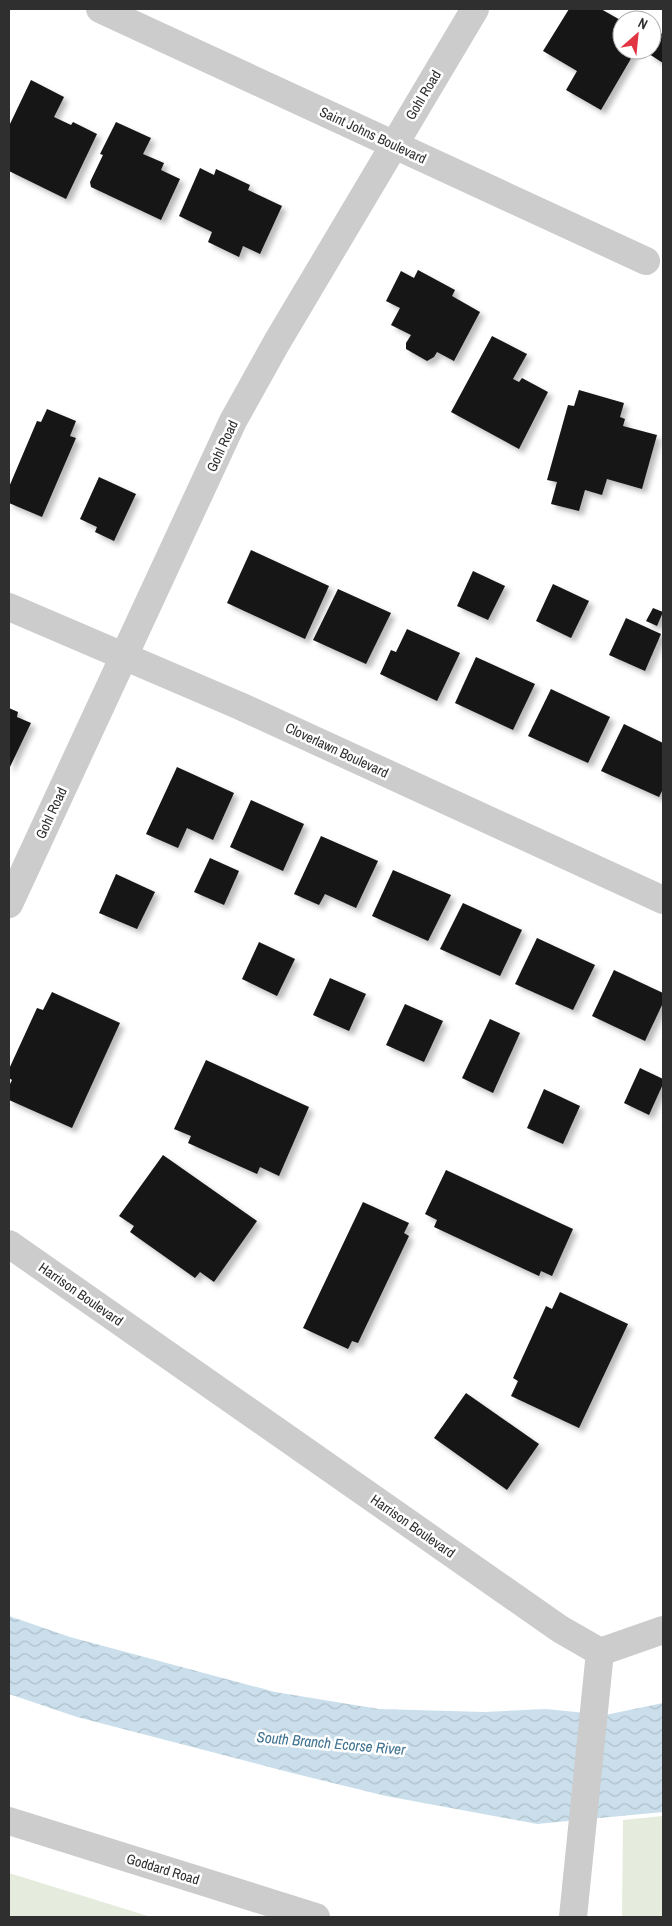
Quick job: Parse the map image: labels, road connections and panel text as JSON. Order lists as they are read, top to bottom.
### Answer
{
  "streets": {
    "street": [
      "Gohl Road",
      "Saint Johns Boulevard",
      "Cloverlawn Boulevard",
      "Harrison Boulevard",
      "Goddard Road"
    ]
  },
  "crossings": [
    ["Gohl Road", "Saint Johns Boulevard"],
    ["Gohl Road", "Cloverlawn Boulevard"]
  ],
  "water": ["South Branch Ecorse River"],
  "north": "top right"
}
